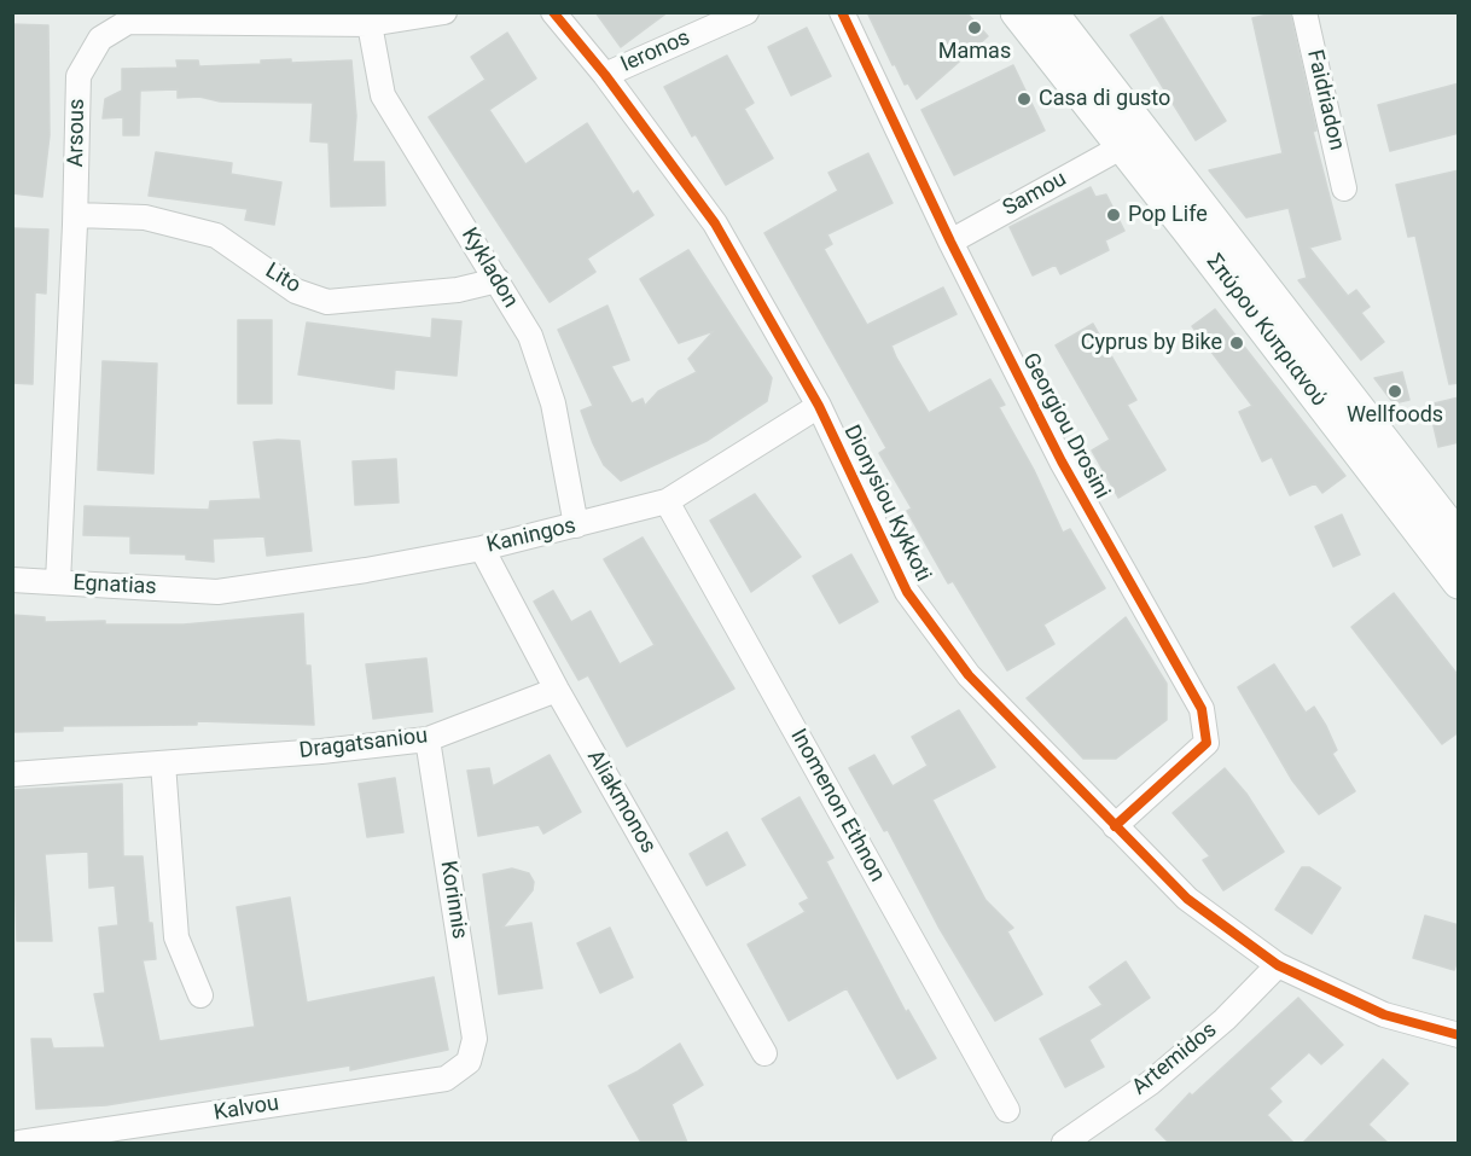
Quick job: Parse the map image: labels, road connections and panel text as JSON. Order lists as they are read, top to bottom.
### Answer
{
  "streets": {
    "main road": ["Σπύρου Κυπριανού"],
    "street": [
      "Ieronos",
      "Faidriadon",
      "Arsous",
      "Samou",
      "Kykladon",
      "Lito",
      "Georgiou Drosini",
      "Dionysiou Kykkoti",
      "Kaningos",
      "Egnatias",
      "Dragatsaniou",
      "Aliakmonos",
      "Inomenon Ethnon",
      "Korinnis",
      "Artemidos",
      "Kalvou"
    ]
  },
  "crossings": [
    ["Ieronos", "Dionysiou Kykkoti"],
    ["Arsous", "Kykladon"],
    ["Arsous", "Lito"],
    ["Arsous", "Egnatias"],
    ["Samou", "Σπύρου Κυπριανού"],
    ["Samou", "Georgiou Drosini"],
    ["Kykladon", "Lito"],
    ["Kykladon", "Kaningos"],
    ["Georgiou Drosini", "Dionysiou Kykkoti"],
    ["Dionysiou Kykkoti", "Kaningos"],
    ["Dionysiou Kykkoti", "Artemidos"],
    ["Kaningos", "Egnatias"],
    ["Kaningos", "Aliakmonos"],
    ["Kaningos", "Inomenon Ethnon"],
    ["Dragatsaniou", "Aliakmonos"],
    ["Dragatsaniou", "Korinnis"],
    ["Korinnis", "Kalvou"]
  ],
  "places": [
    "Mamas",
    "Casa di gusto",
    "Pop Life",
    "Cyprus by Bike",
    "Wellfoods"
  ]
}
